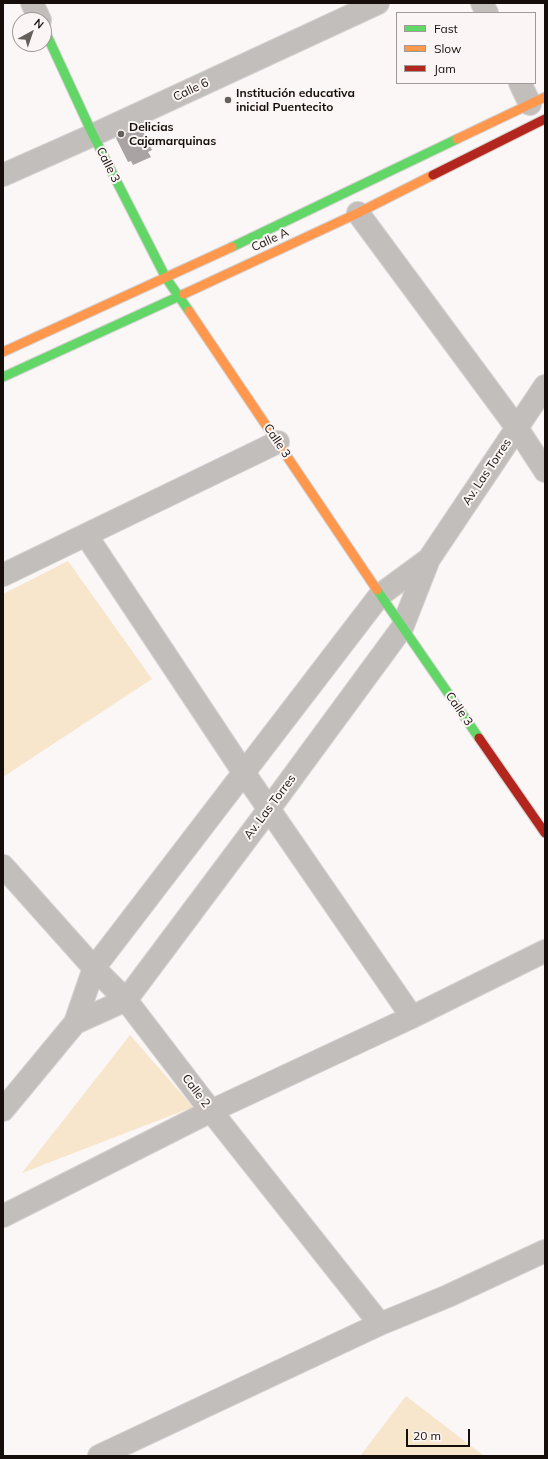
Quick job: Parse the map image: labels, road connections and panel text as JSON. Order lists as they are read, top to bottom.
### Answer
{
  "streets": {
    "street": [
      "Calle 6",
      "Calle 3",
      "Calle A",
      "Av. Las Torres",
      "Calle 2"
    ]
  },
  "crossings": [
    ["Calle 6", "Calle 3"],
    ["Calle 3", "Calle A"],
    ["Calle 3", "Av. Las Torres"],
    ["Av. Las Torres", "Calle 2"]
  ],
  "places": ["Institución educativa inicial Puentecito", "Delicias Cajamarquinas"],
  "legend": ["Fast", "Slow", "Jam"],
  "scale_bar": "20 m",
  "north": "top right"
}
